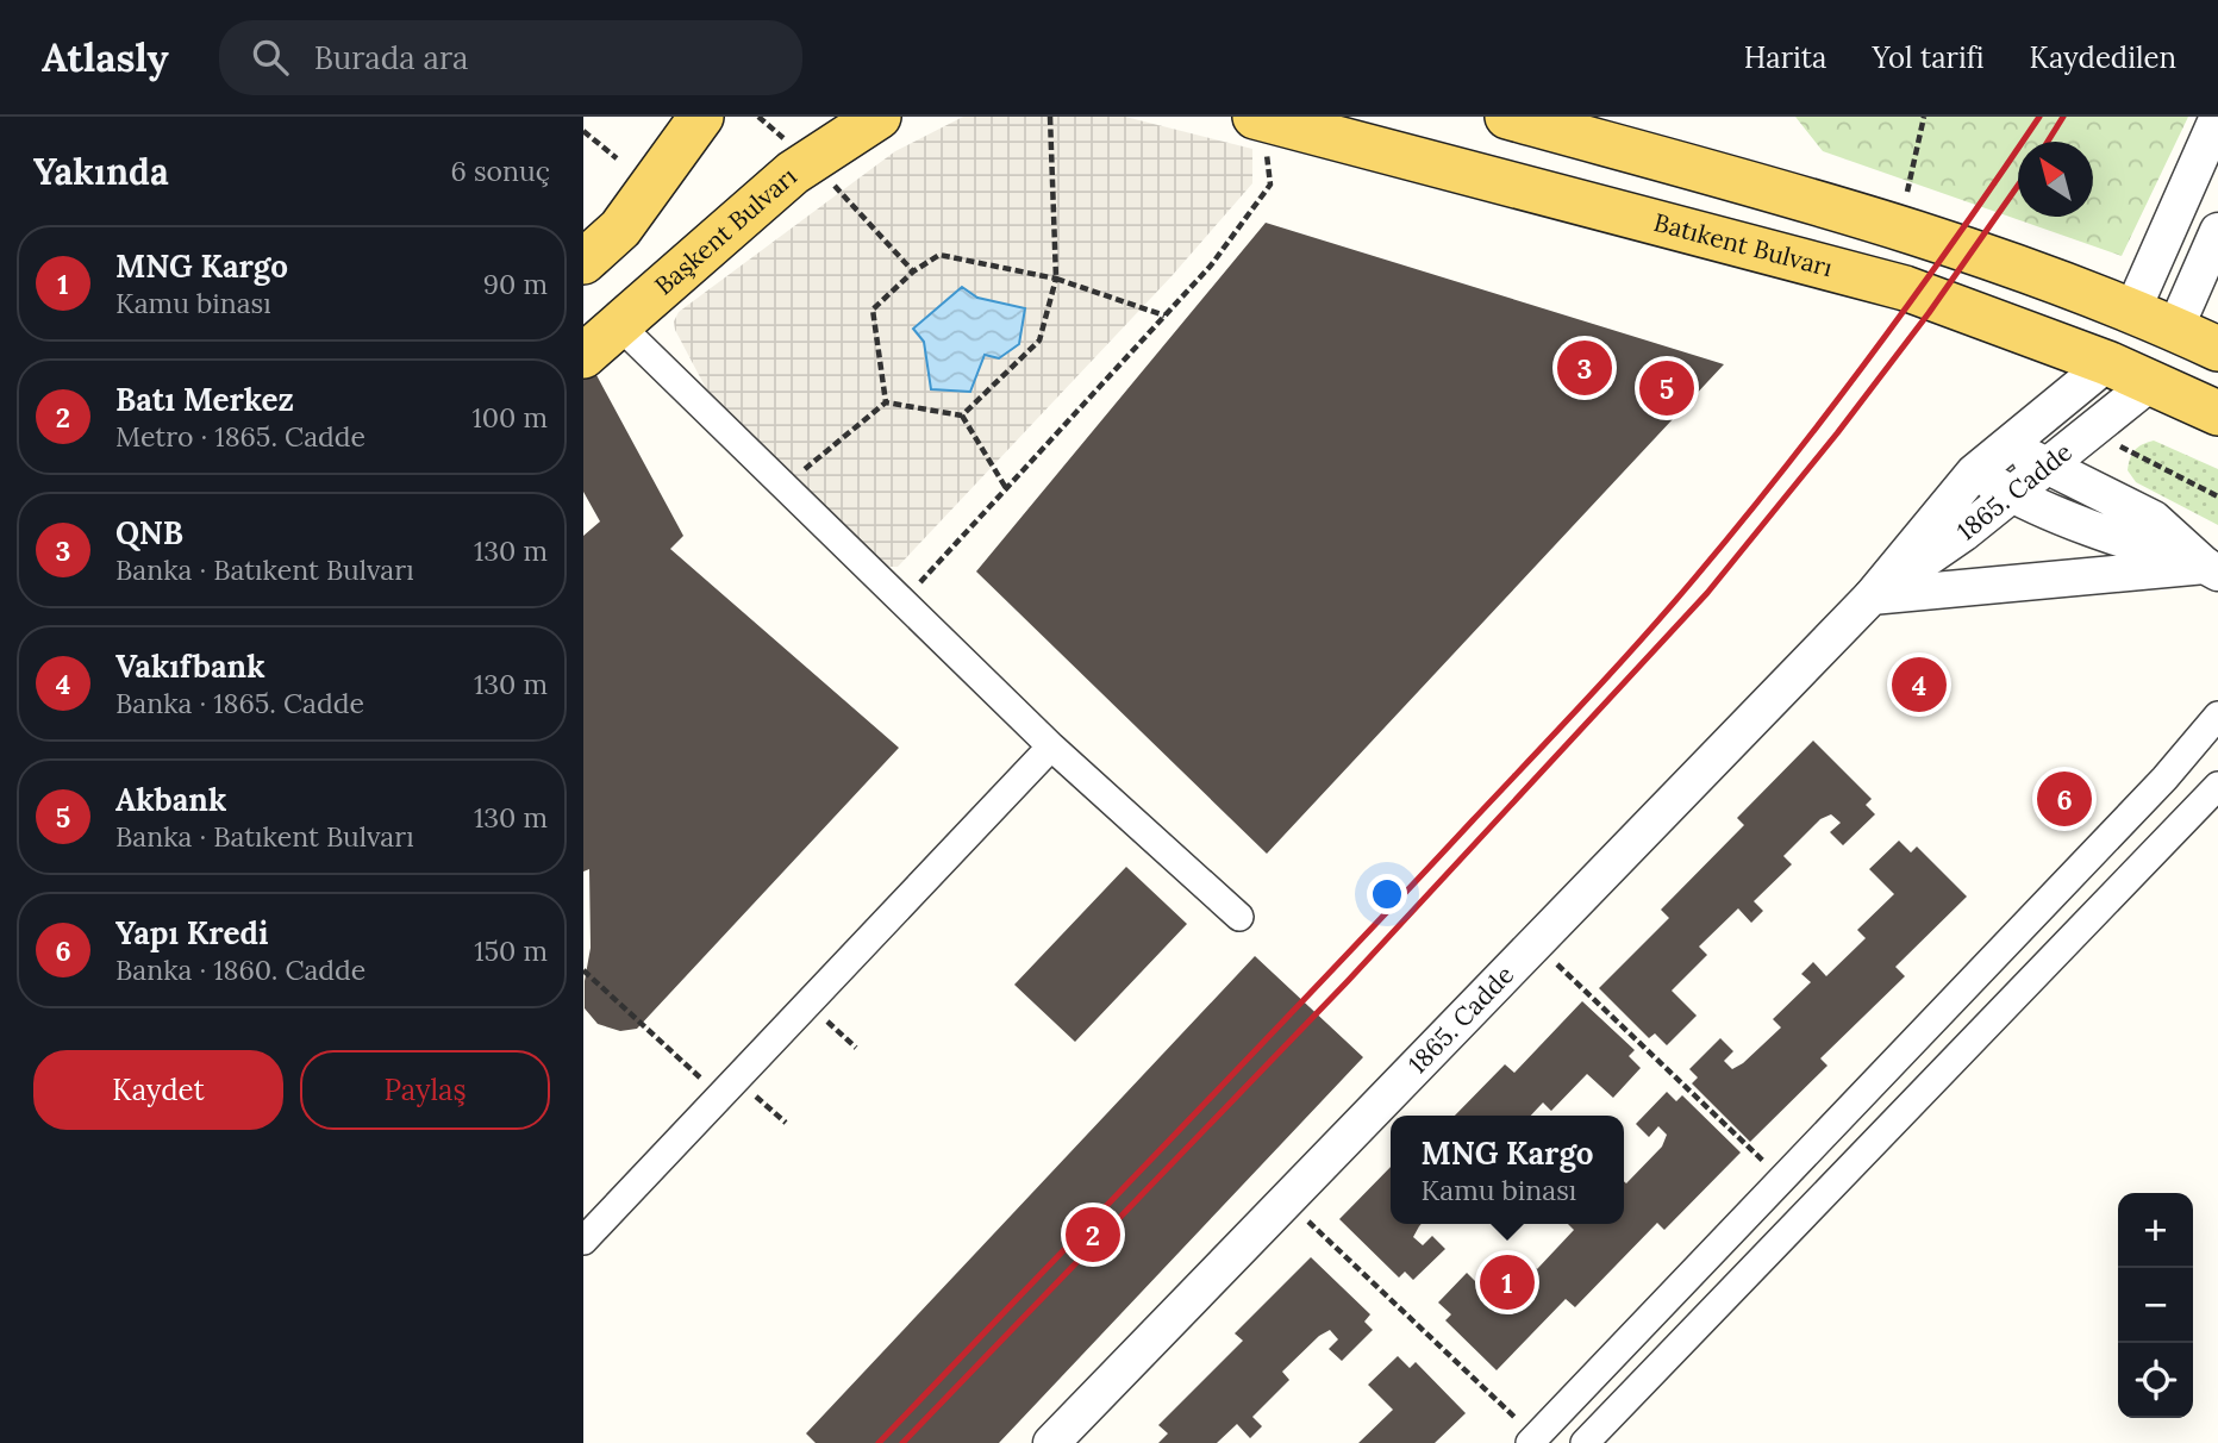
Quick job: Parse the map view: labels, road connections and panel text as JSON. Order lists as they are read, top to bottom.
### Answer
{
  "streets": {
    "main road": ["Başkent Bulvarı", "Batıkent Bulvarı"],
    "street": ["1865. Cadde"]
  },
  "crossings": [
    ["Batıkent Bulvarı", "1865. Cadde"]
  ],
  "north": "top left",
  "page": {
    "header": "Atlasly",
    "search": "Burada ara",
    "nav": ["Harita", "Yol tarifi", "Kaydedilen"],
    "heading": ["Yakında", "6 sonuç"],
    "list": [
      {
        "mark": "1",
        "name": "MNG Kargo",
        "note": "Kamu binası",
        "value": "90 m"
      },
      {
        "mark": "2",
        "name": "Batı Merkez",
        "note": "Metro · 1865. Cadde",
        "value": "100 m"
      },
      {
        "mark": "3",
        "name": "QNB",
        "note": "Banka · Batıkent Bulvarı",
        "value": "130 m"
      },
      {
        "mark": "4",
        "name": "Vakıfbank",
        "note": "Banka · 1865. Cadde",
        "value": "130 m"
      },
      {
        "mark": "5",
        "name": "Akbank",
        "note": "Banka · Batıkent Bulvarı",
        "value": "130 m"
      },
      {
        "mark": "6",
        "name": "Yapı Kredi",
        "note": "Banka · 1860. Cadde",
        "value": "150 m"
      }
    ],
    "pins": [
      "3",
      "5",
      "4",
      "6",
      "2",
      "1"
    ],
    "buttons": ["Kaydet", "Paylaş"],
    "popup": ["MNG Kargo", "Kamu binası"],
    "map_buttons": ["+", "−"]
  }
}
